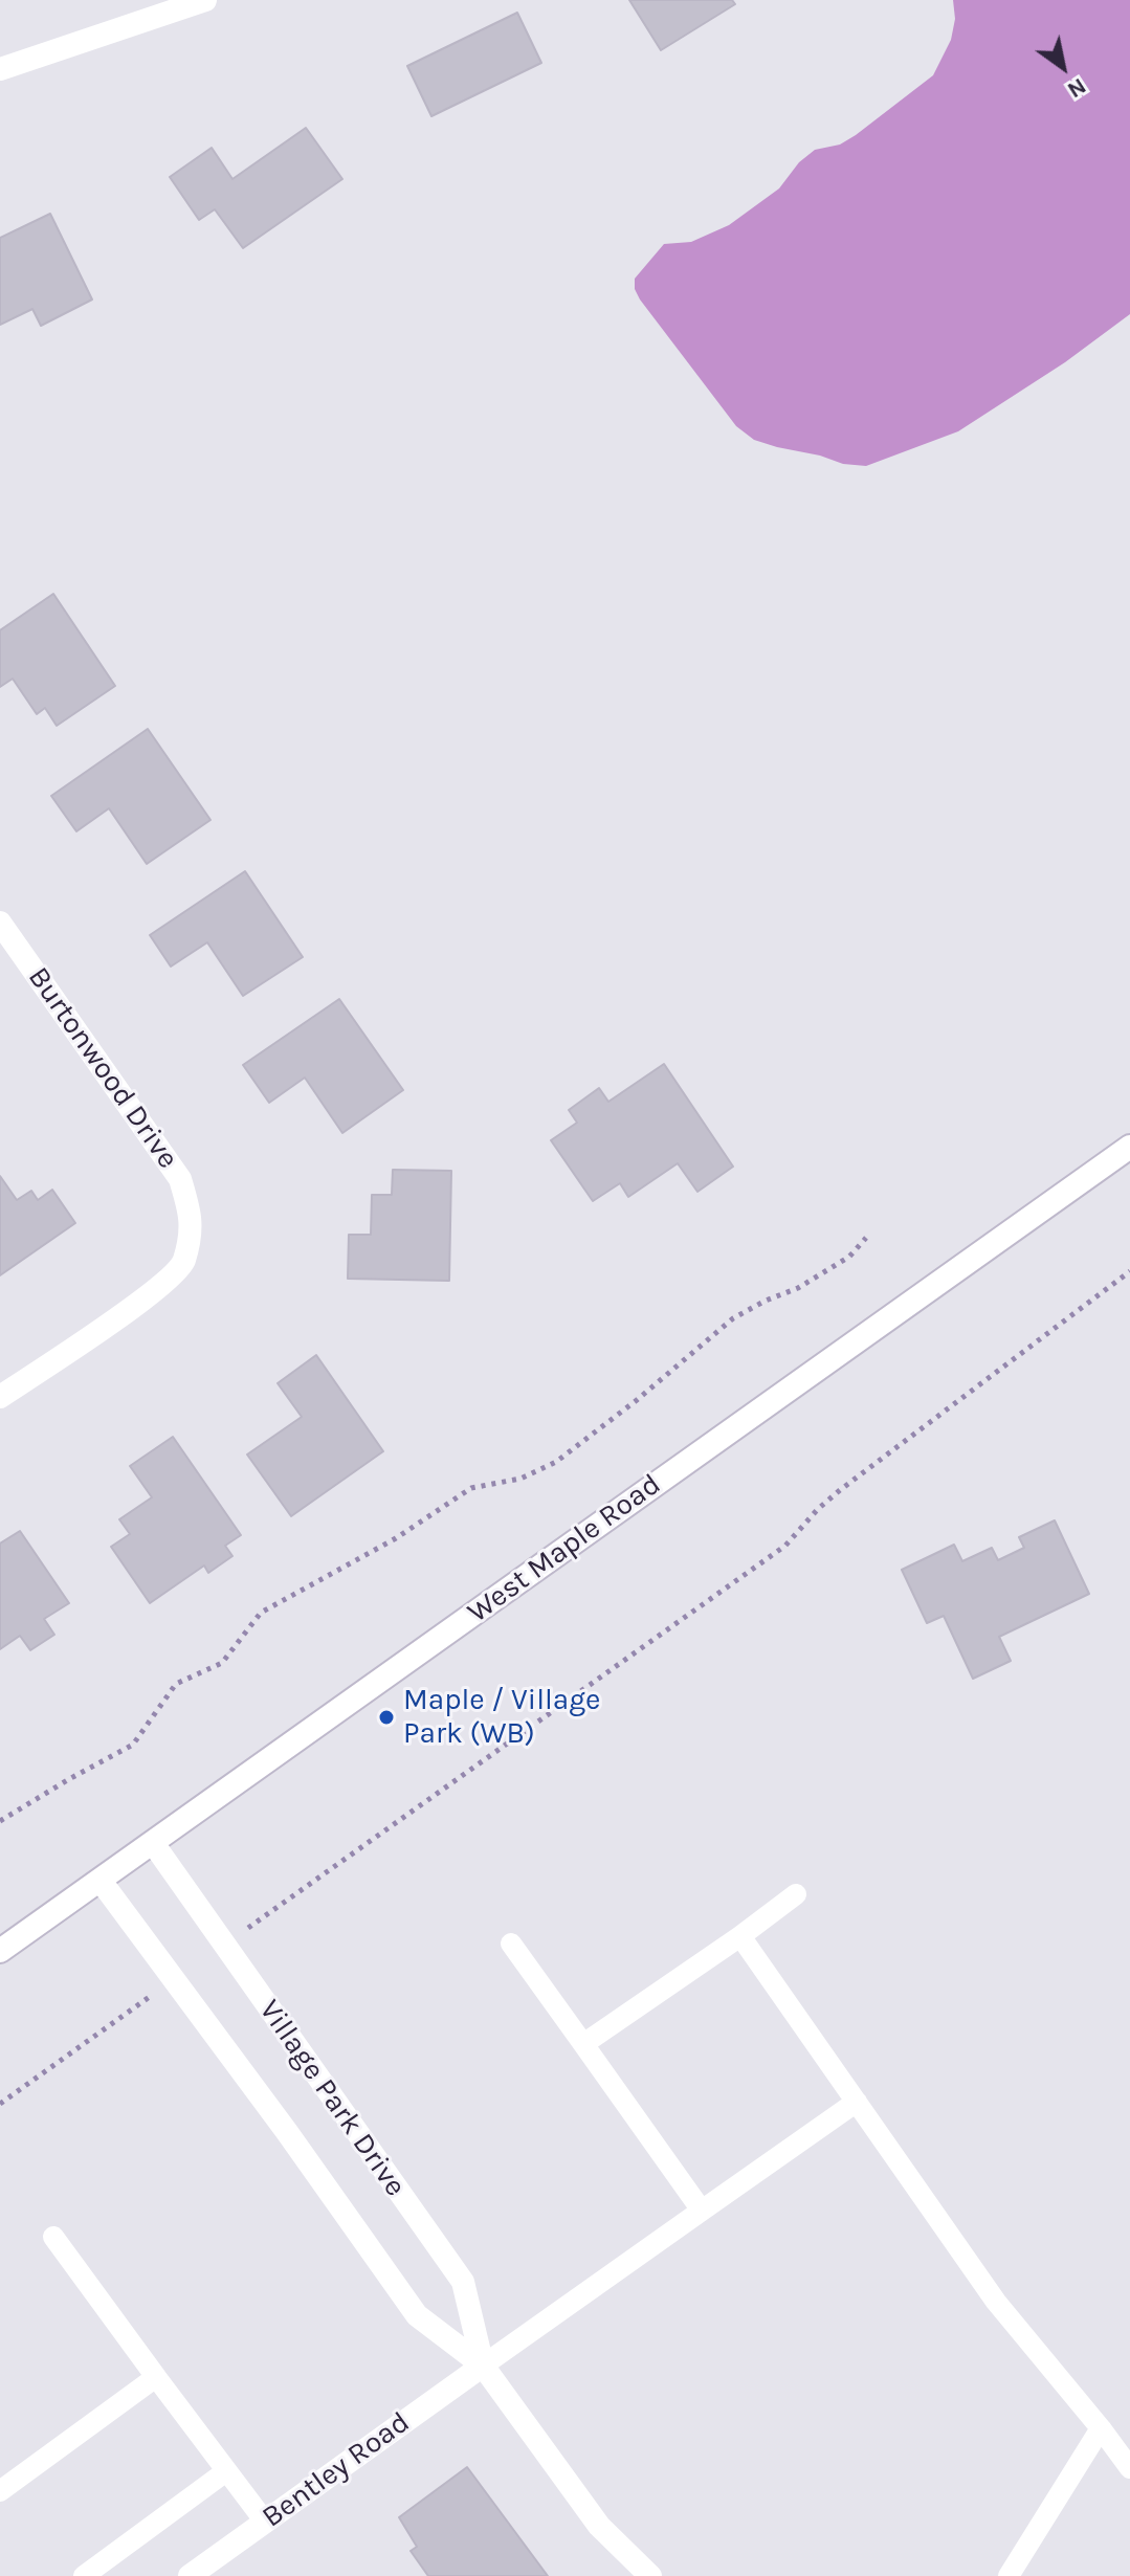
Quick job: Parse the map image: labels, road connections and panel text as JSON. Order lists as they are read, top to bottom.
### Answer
{
  "streets": {
    "street": [
      "Burtonwood Drive",
      "West Maple Road",
      "Village Park Drive",
      "Bentley Road"
    ]
  },
  "crossings": [
    ["West Maple Road", "Village Park Drive"],
    ["Village Park Drive", "Bentley Road"]
  ],
  "places": ["Maple / Village Park (WB)"],
  "north": "bottom right"
}
